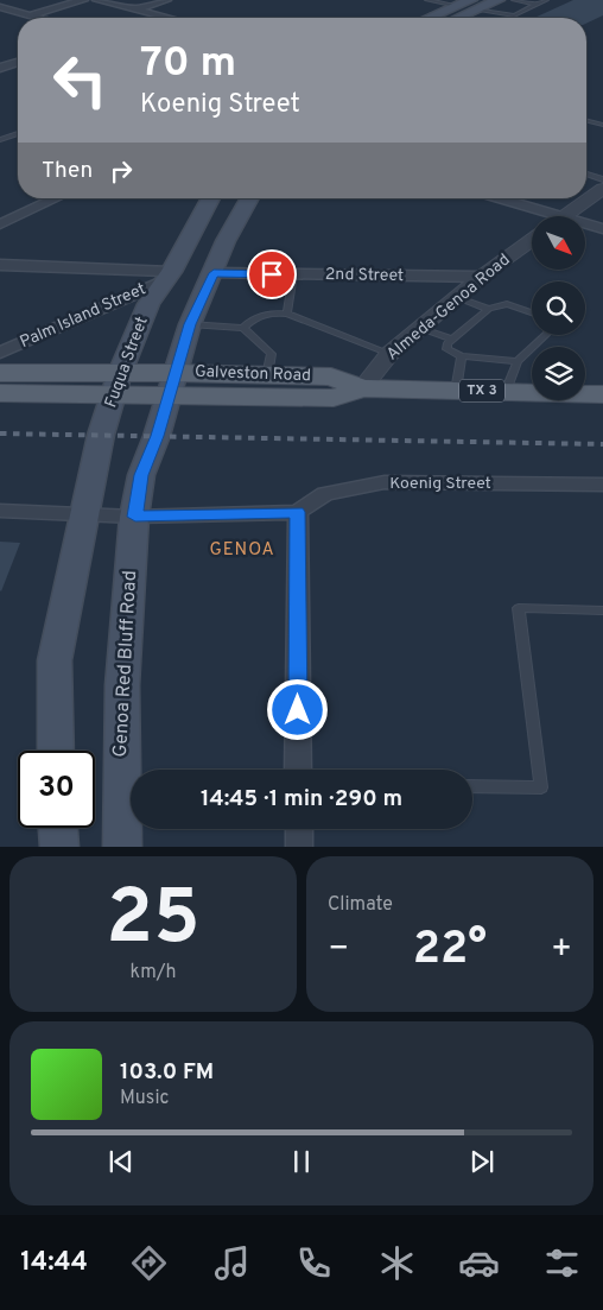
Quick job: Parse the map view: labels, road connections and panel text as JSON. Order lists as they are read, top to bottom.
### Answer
{
  "streets": {
    "main road": [
      "Fuqua Street",
      "Galveston Road",
      "TX 3",
      "Genoa Red Bluff Road"
    ],
    "street": [
      "2nd Street",
      "Almeda-Genoa Road",
      "Palm Island Street",
      "Koenig Street"
    ]
  },
  "crossings": [
    ["2nd Street", "Almeda-Genoa Road"],
    ["Almeda-Genoa Road", "Galveston Road"],
    ["Palm Island Street", "Fuqua Street"],
    ["Fuqua Street", "Galveston Road"]
  ],
  "districts": ["GENOA"],
  "north": "bottom right",
  "page": {
    "turn": ["70 m", "Koenig Street"],
    "then": "Then",
    "limit": "30",
    "trip": "14:45 · 1 min · 290 m",
    "tile": [
      ["25", "km/h"],
      "Climate"
    ],
    "heat": ["−", "22°", "+"],
    "song": ["103.0 FM", "Music"],
    "tabs": "14:44"
  }
}
